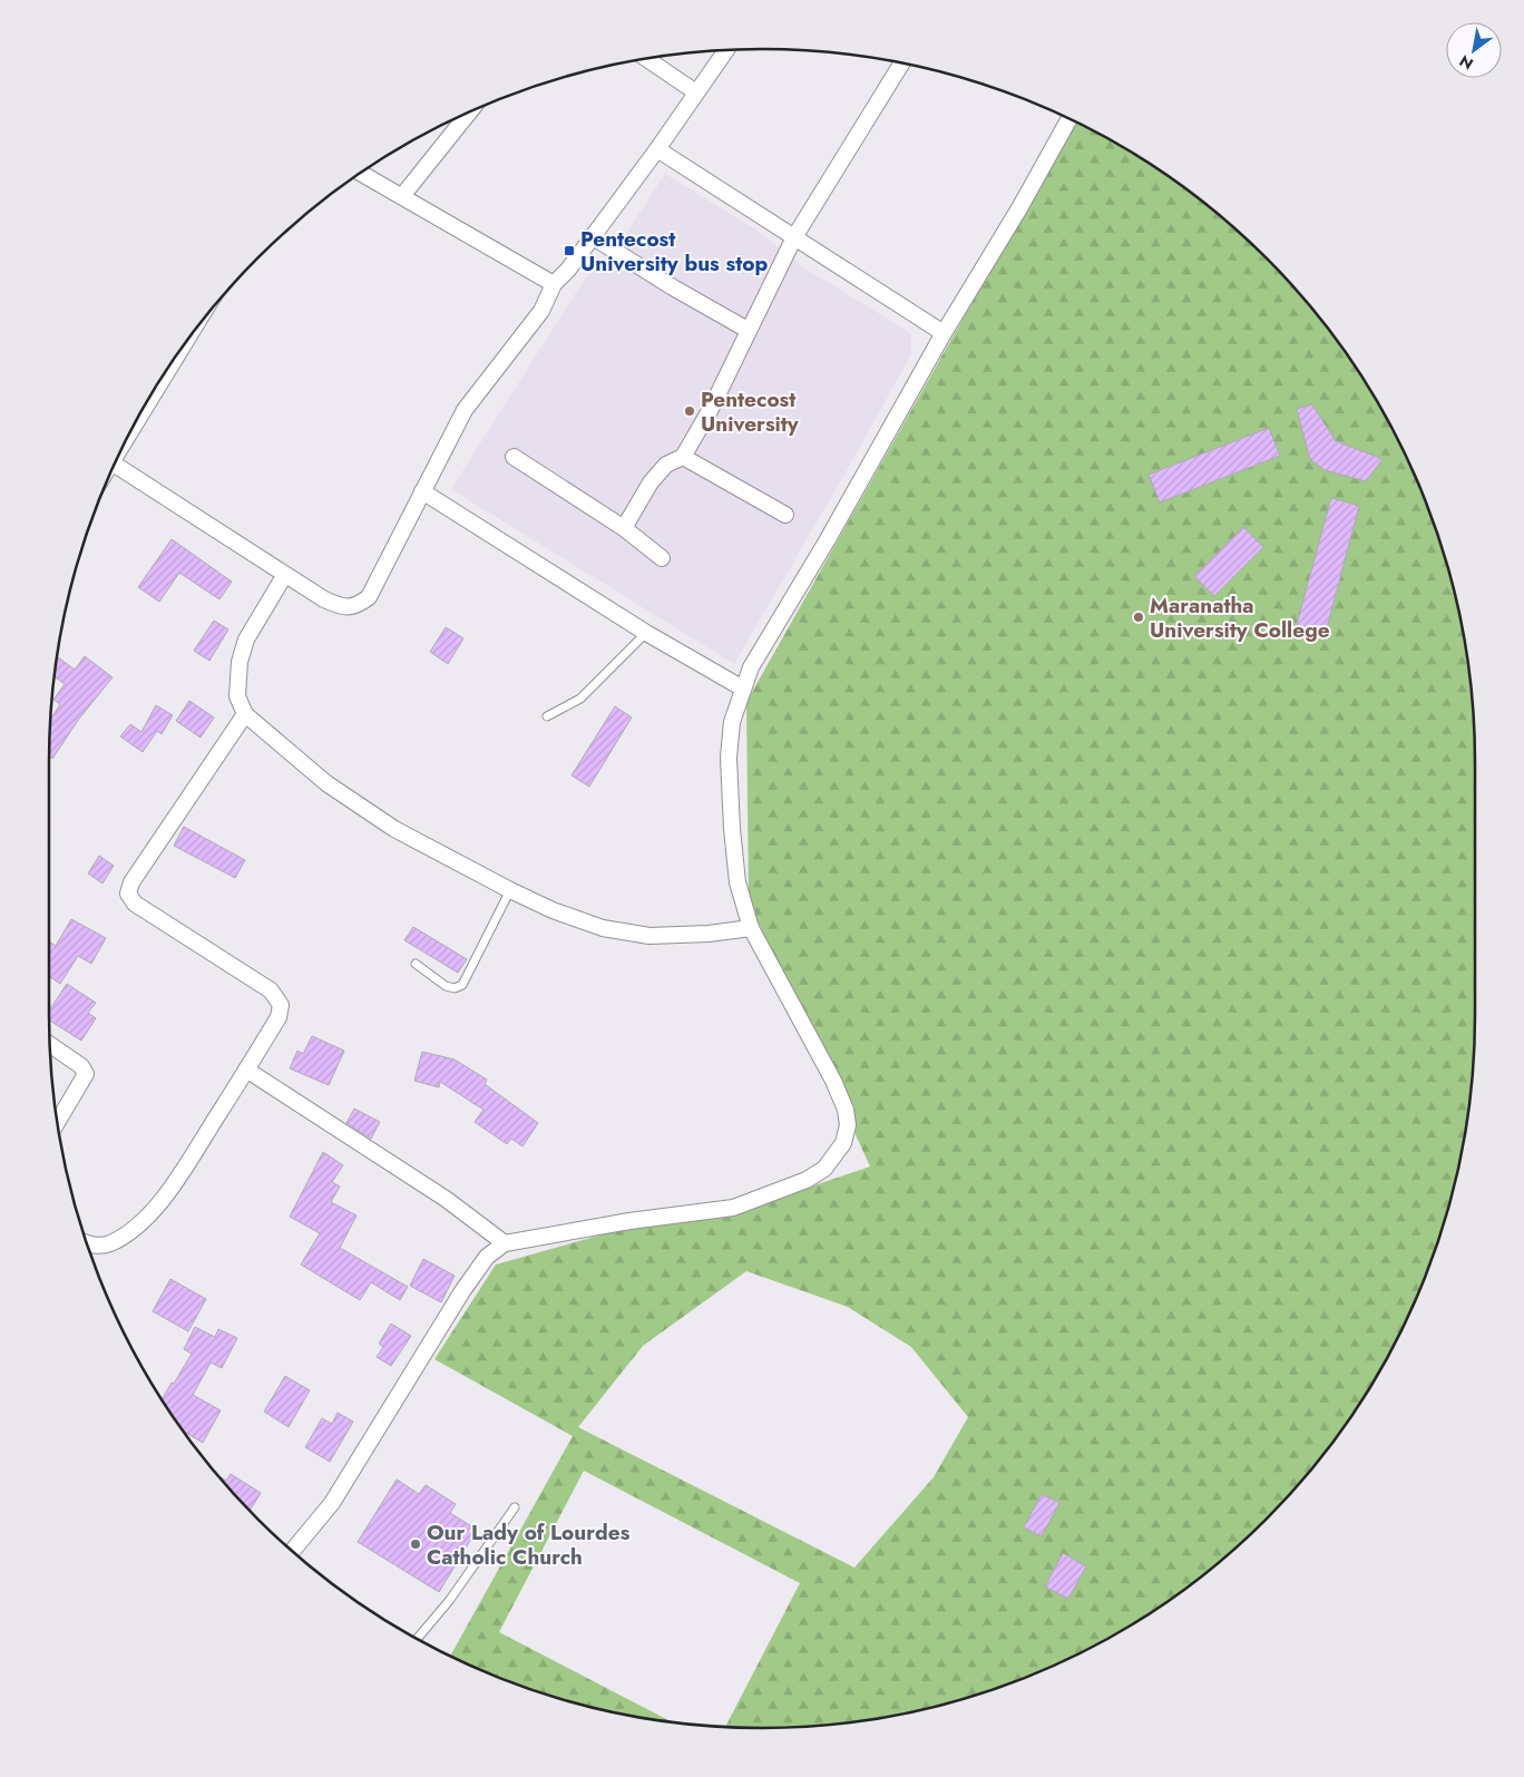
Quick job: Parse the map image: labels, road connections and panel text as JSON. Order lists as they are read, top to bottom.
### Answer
{
  "places": {
    "transit": ["Pentecost University bus stop"],
    "other": ["Pentecost University", "Maranatha University College", "Our Lady of Lourdes Catholic Church"]
  },
  "north": "bottom left"
}
